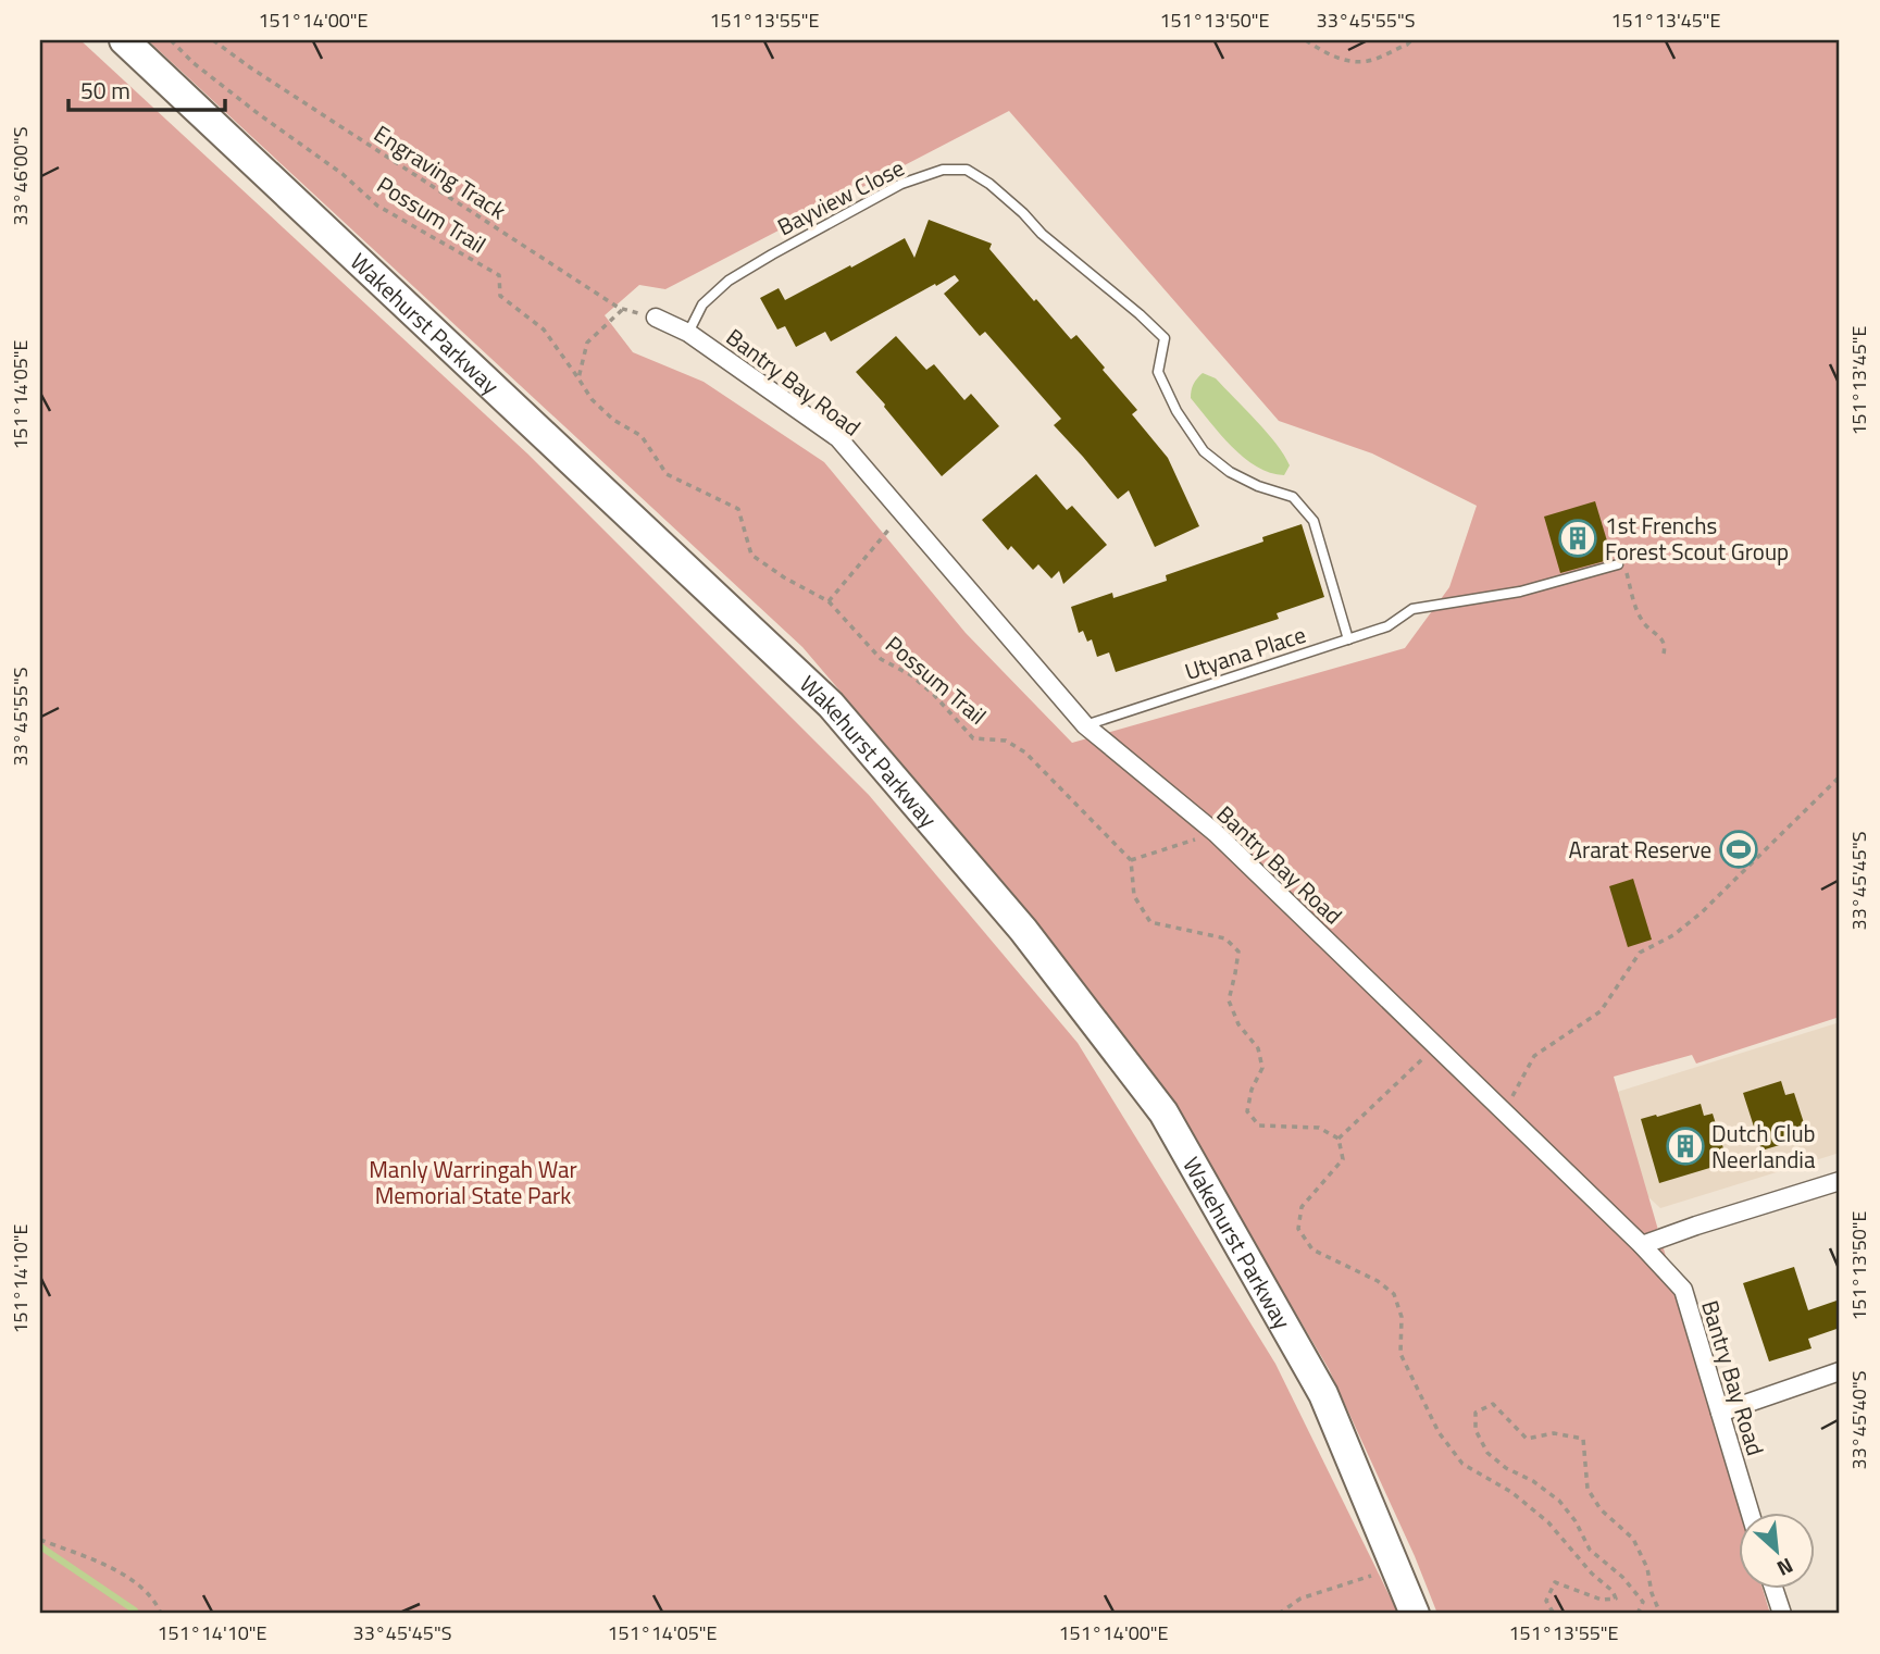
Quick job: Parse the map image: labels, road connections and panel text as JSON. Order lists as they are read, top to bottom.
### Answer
{
  "streets": {
    "main road": ["Wakehurst Parkway"],
    "street": ["Bantry Bay Road"],
    "lane": ["Bayview Close", "Utyana Place"],
    "path": ["Engraving Track", "Possum Trail"]
  },
  "crossings": [
    ["Engraving Track", "Bantry Bay Road"],
    ["Bayview Close", "Bantry Bay Road"],
    ["Bayview Close", "Utyana Place"],
    ["Bantry Bay Road", "Utyana Place"]
  ],
  "parks": ["Manly Warringah War Memorial State Park"],
  "places": {
    "building": ["1st Frenchs Forest Scout Group", "Dutch Club Neerlandia"],
    "sports": ["Ararat Reserve"]
  },
  "scale_bar": "50 m",
  "north": "bottom right",
  "coordinates": [
    "151°14'00\"E",
    "151°13'55\"E",
    "151°13'50\"E",
    "33°45'55\"S",
    "151°13'45\"E",
    "33°46'00\"S",
    "151°14'05\"E",
    "33°45'45\"S",
    "151°14'10\"E",
    "33°45'40\"S"
  ]
}
